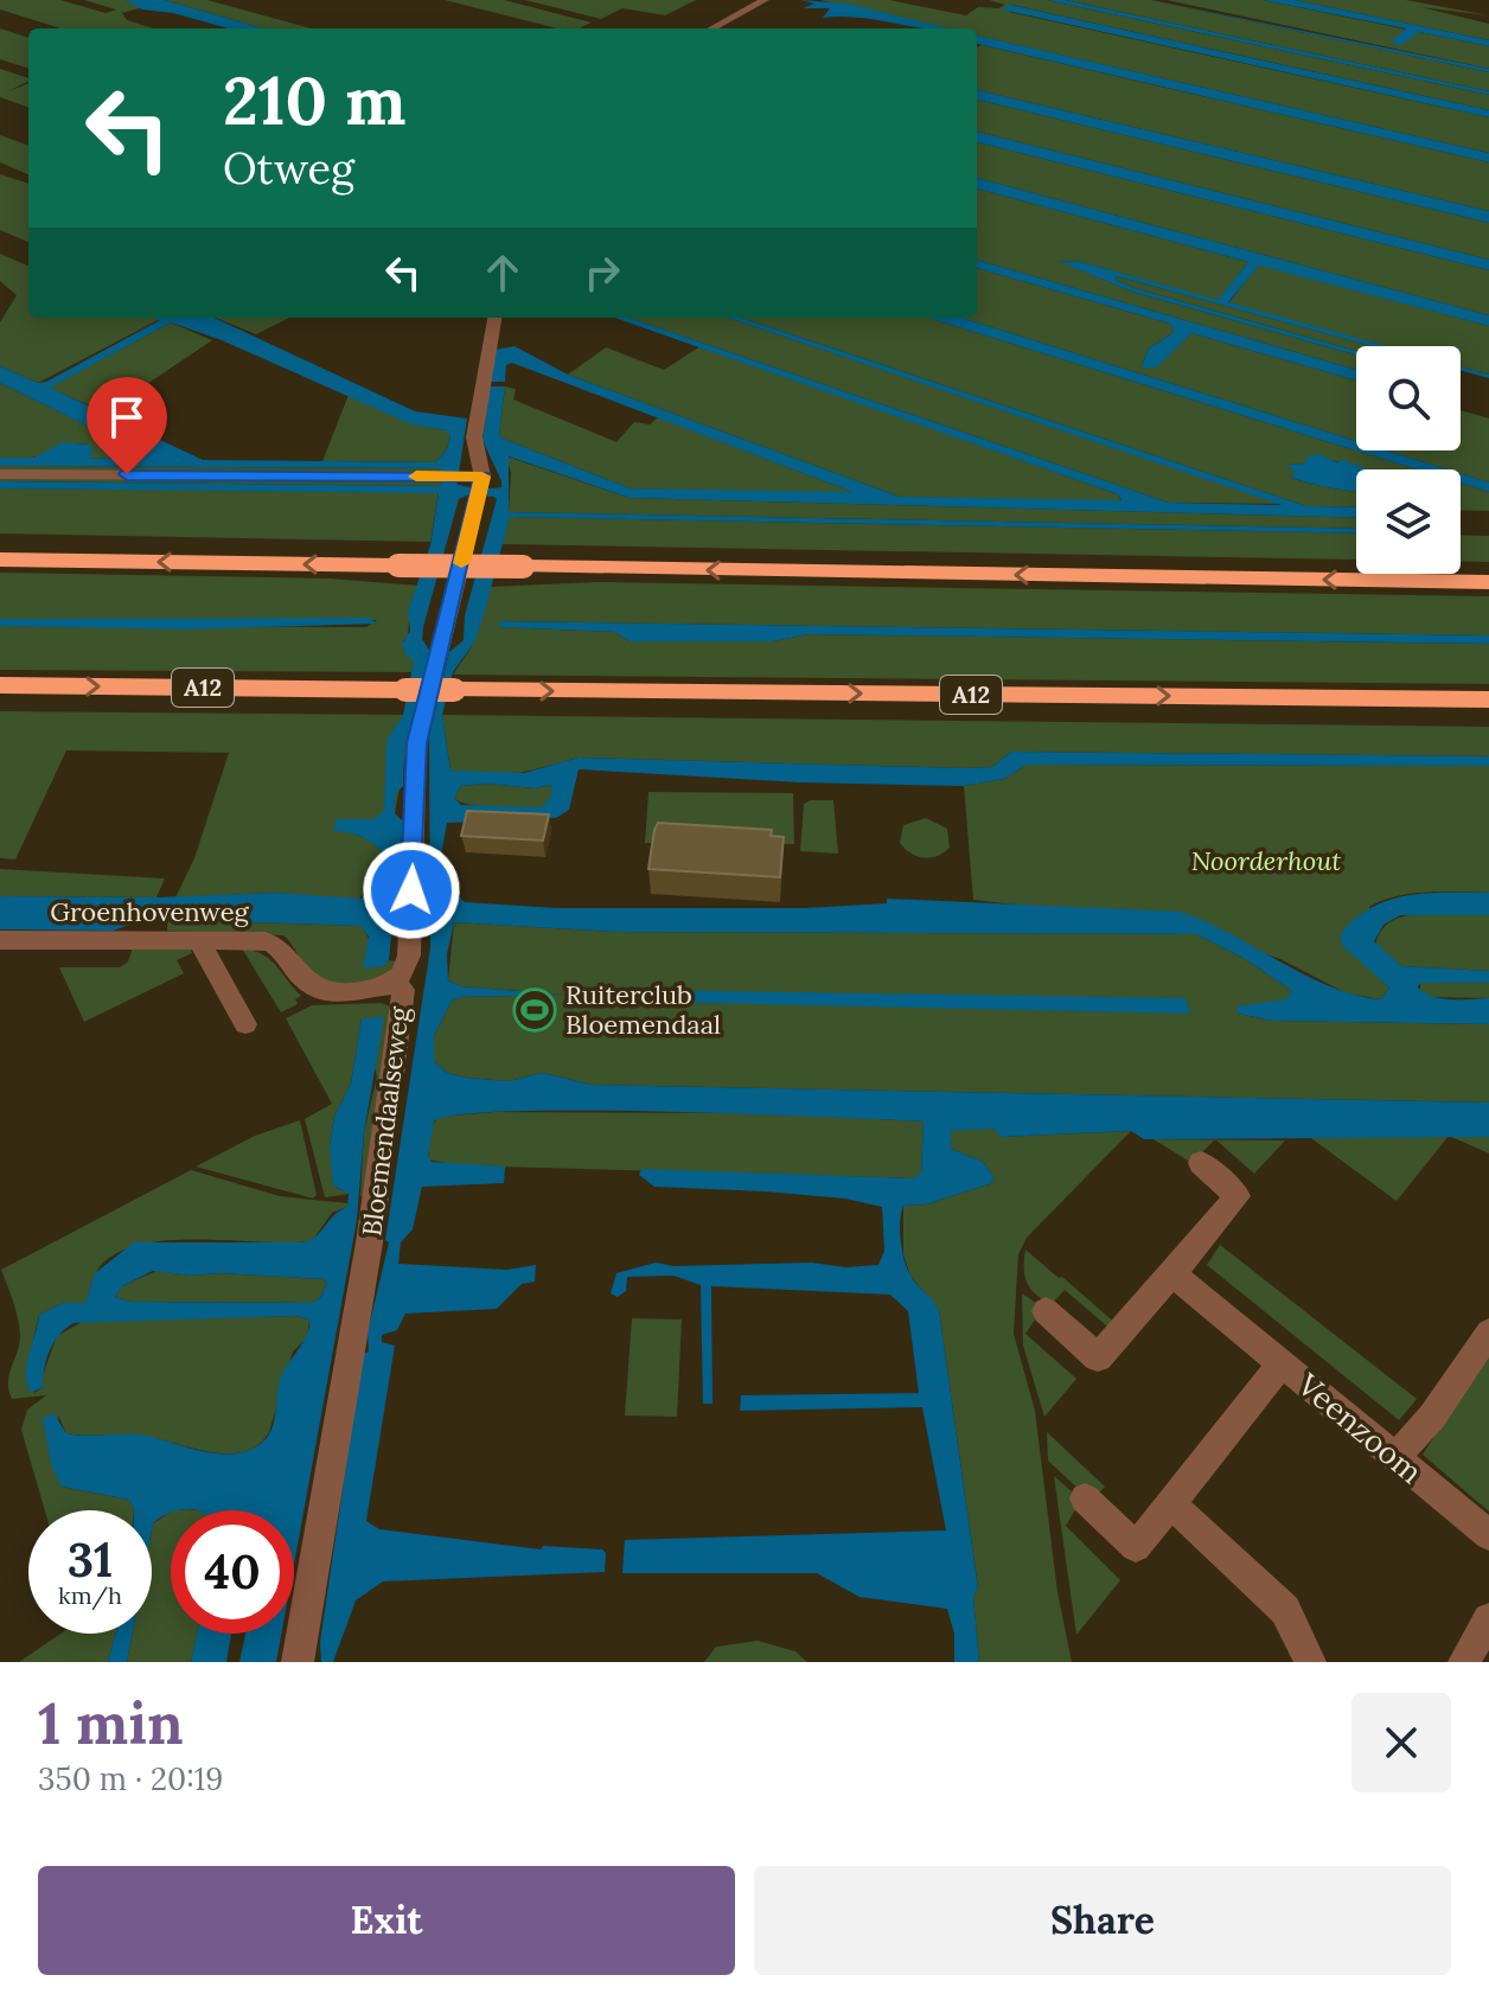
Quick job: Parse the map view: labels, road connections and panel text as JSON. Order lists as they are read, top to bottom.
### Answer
{
  "streets": {
    "highway": ["A12"],
    "street": ["Groenhovenweg", "Bloemendaalseweg", "Veenzoom"]
  },
  "crossings": [
    ["Groenhovenweg", "Bloemendaalseweg"]
  ],
  "parks": ["Noorderhout"],
  "places": {
    "sports": ["Ruiterclub Bloemendaal"]
  },
  "page": {
    "turn": ["210 m", "Otweg"],
    "speed": "31 km/h",
    "limit": "40",
    "heading": ["1 min", "350 m · 20:19"],
    "buttons": ["Exit", "Share"]
  }
}
